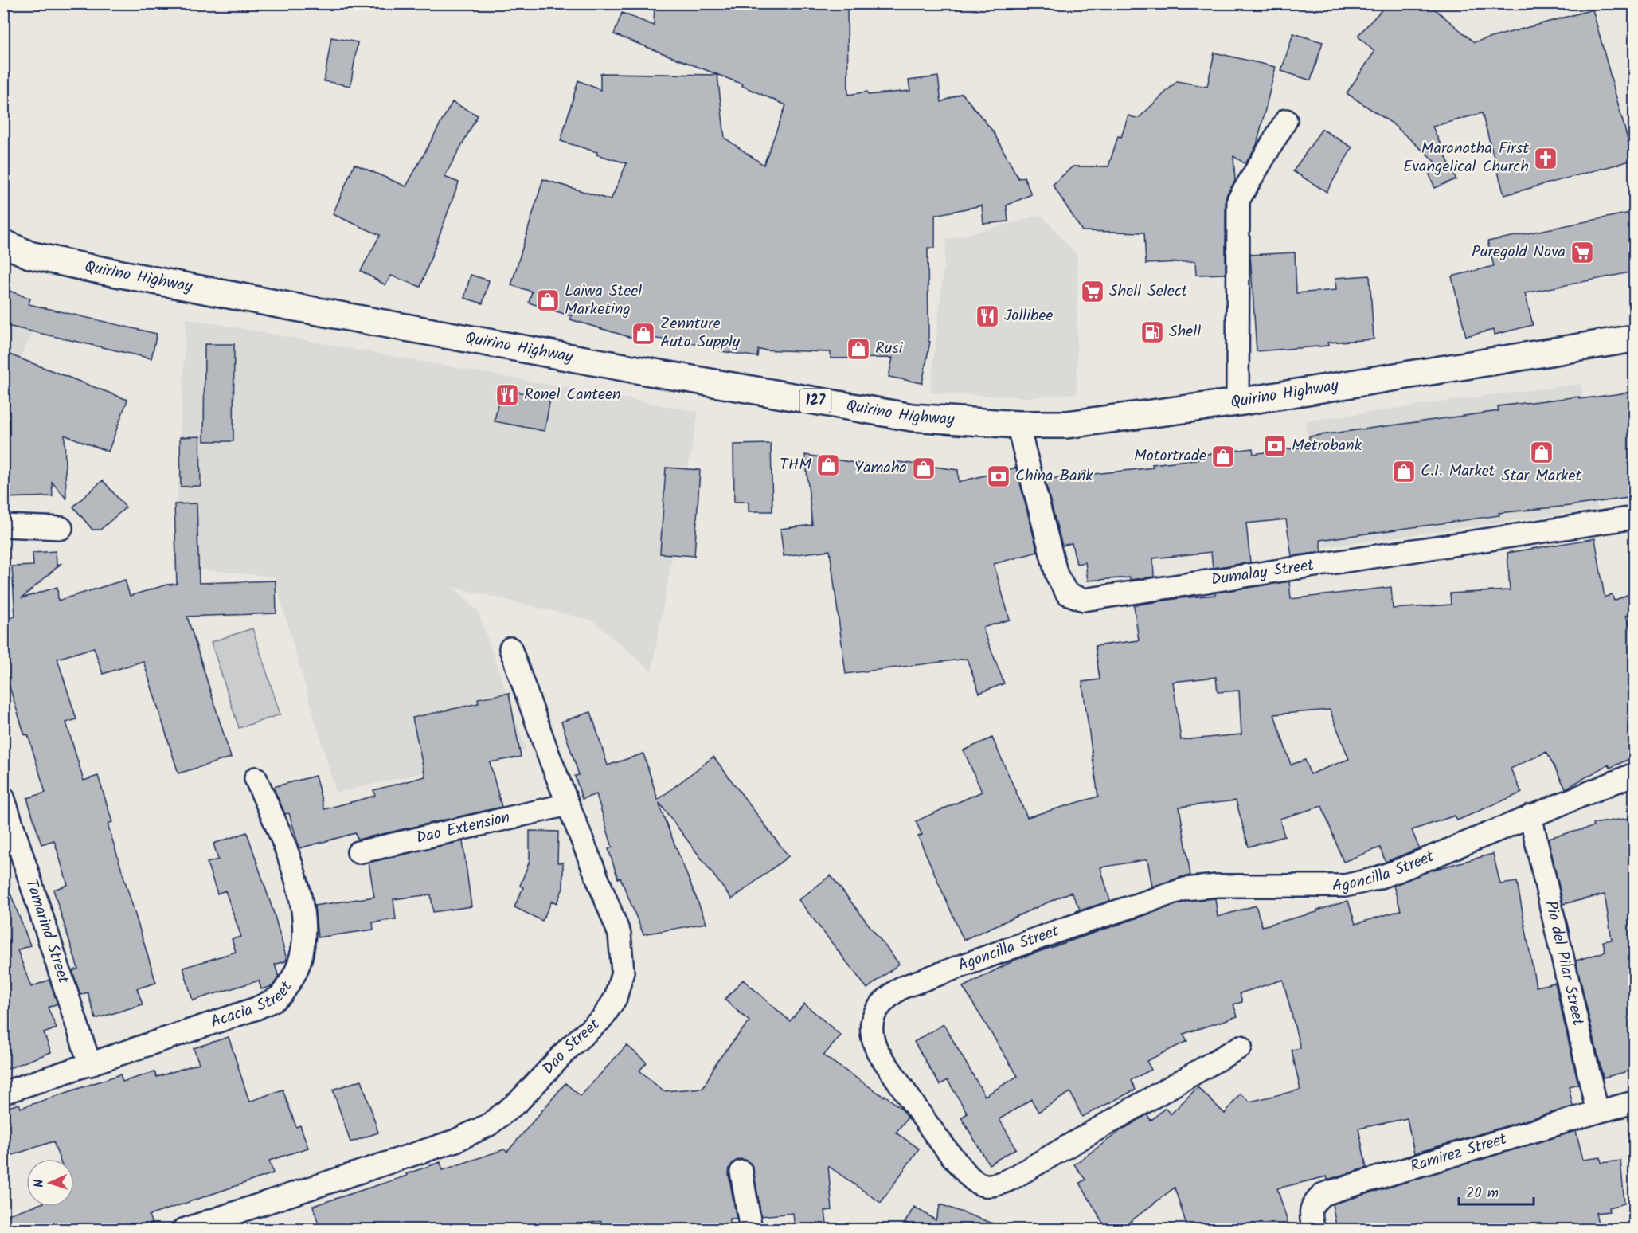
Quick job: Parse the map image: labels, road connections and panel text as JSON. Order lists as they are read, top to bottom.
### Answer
{
  "streets": {
    "main road": ["Quirino Highway", "127"],
    "street": [
      "Dumalay Street",
      "Dao Extension",
      "Agoncilla Street",
      "Tamarind Street",
      "Pio del Pilar Street",
      "Acacia Street",
      "Dao Street",
      "Ramirez Street"
    ]
  },
  "crossings": [
    ["Quirino Highway", "Dumalay Street"],
    ["Dao Extension", "Dao Street"],
    ["Agoncilla Street", "Pio del Pilar Street"],
    ["Tamarind Street", "Acacia Street"],
    ["Pio del Pilar Street", "Ramirez Street"]
  ],
  "places": {
    "church": ["Maranatha First Evangelical Church"],
    "supermarket": ["Puregold Nova", "Shell Select"],
    "shop": [
      "Laiwa Steel Marketing",
      "Zennture Auto Supply",
      "Rusi",
      "Star Market",
      "Motortrade",
      "THM",
      "Yamaha",
      "C.I. Market"
    ],
    "restaurant": ["Jollibee", "Ronel Canteen"],
    "fuel station": ["Shell"],
    "bank": ["Metrobank", "China Bank"]
  },
  "scale_bar": "20 m",
  "north": "left"
}
